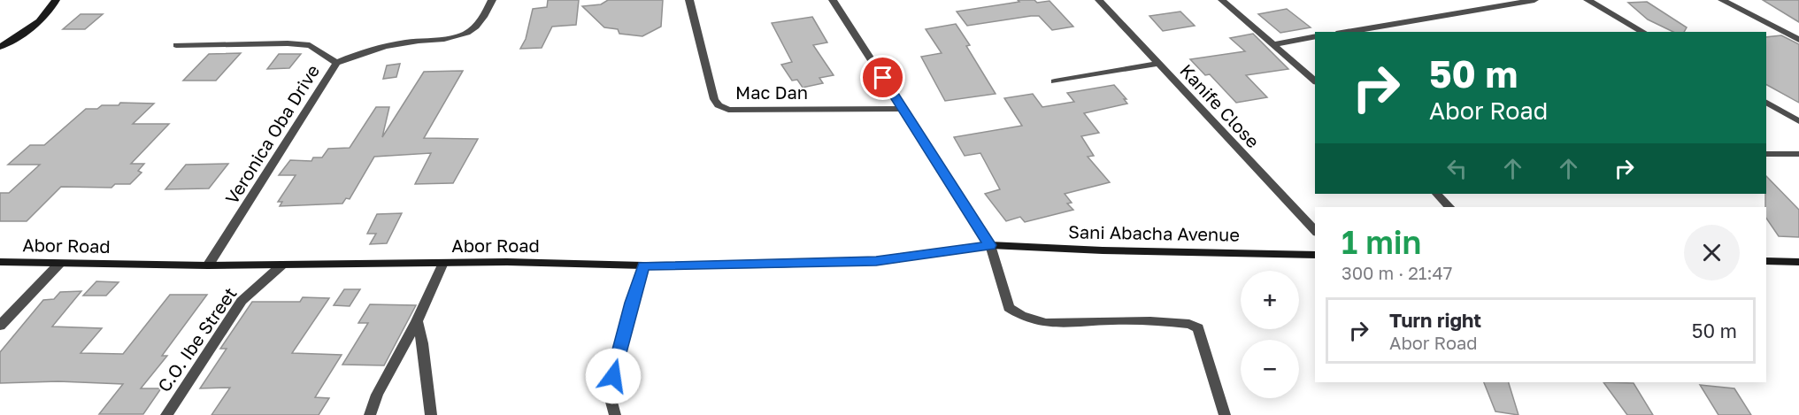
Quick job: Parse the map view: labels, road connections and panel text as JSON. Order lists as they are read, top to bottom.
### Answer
{
  "streets": {
    "street": [
      "Mac Dan",
      "Kanife Close",
      "Veronica Oba Drive",
      "Sani Abacha Avenue",
      "Abor Road",
      "C.O. Ibe Street"
    ]
  },
  "crossings": [
    ["Veronica Oba Drive", "Abor Road"],
    ["Sani Abacha Avenue", "Abor Road"],
    ["Abor Road", "C.O. Ibe Street"]
  ],
  "page": {
    "turn": ["50 m", "Abor Road"],
    "heading": ["1 min", "300 m · 21:47"],
    "map_buttons": ["+", "−"],
    "list": [
      {
        "name": "Turn right",
        "note": "Abor Road",
        "value": "50 m"
      }
    ]
  }
}
